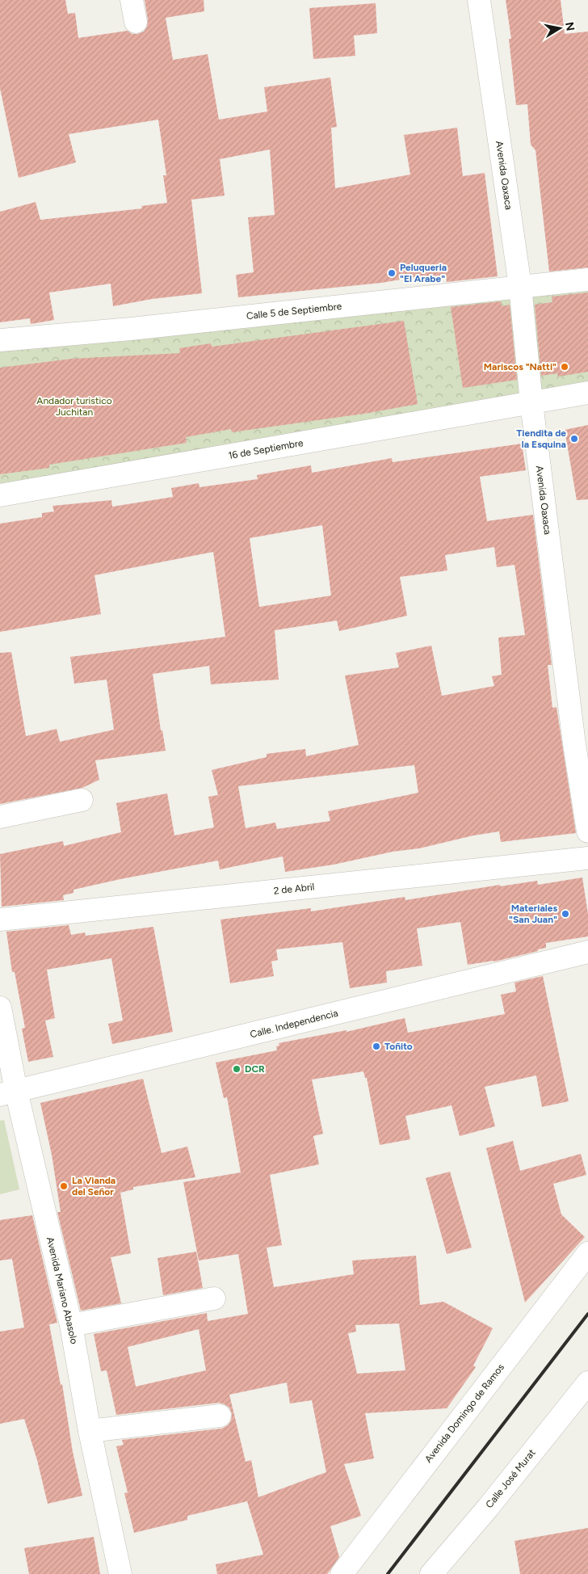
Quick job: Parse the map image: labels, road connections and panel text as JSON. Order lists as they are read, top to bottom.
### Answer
{
  "streets": {
    "street": [
      "Avenida Oaxaca",
      "Calle 5 de Septiembre",
      "16 de Septiembre",
      "2 de Abril",
      "Calle. Independencia",
      "Avenida Mariano Abasolo",
      "Avenida Domingo de Ramos",
      "Calle José Murat"
    ]
  },
  "crossings": [
    ["Avenida Oaxaca", "Calle 5 de Septiembre"],
    ["Avenida Oaxaca", "16 de Septiembre"],
    ["Calle. Independencia", "Avenida Mariano Abasolo"]
  ],
  "parks": ["Andador turistico Juchitan"],
  "places": [
    "Peluqueria \"El Arabe\"",
    "Mariscos \"Natti\"",
    "Tiendita de la Esquina",
    "Materiales \"San Juan\"",
    "Toñito",
    "DCR",
    "La Vianda del Señor"
  ],
  "north": "right"
}
